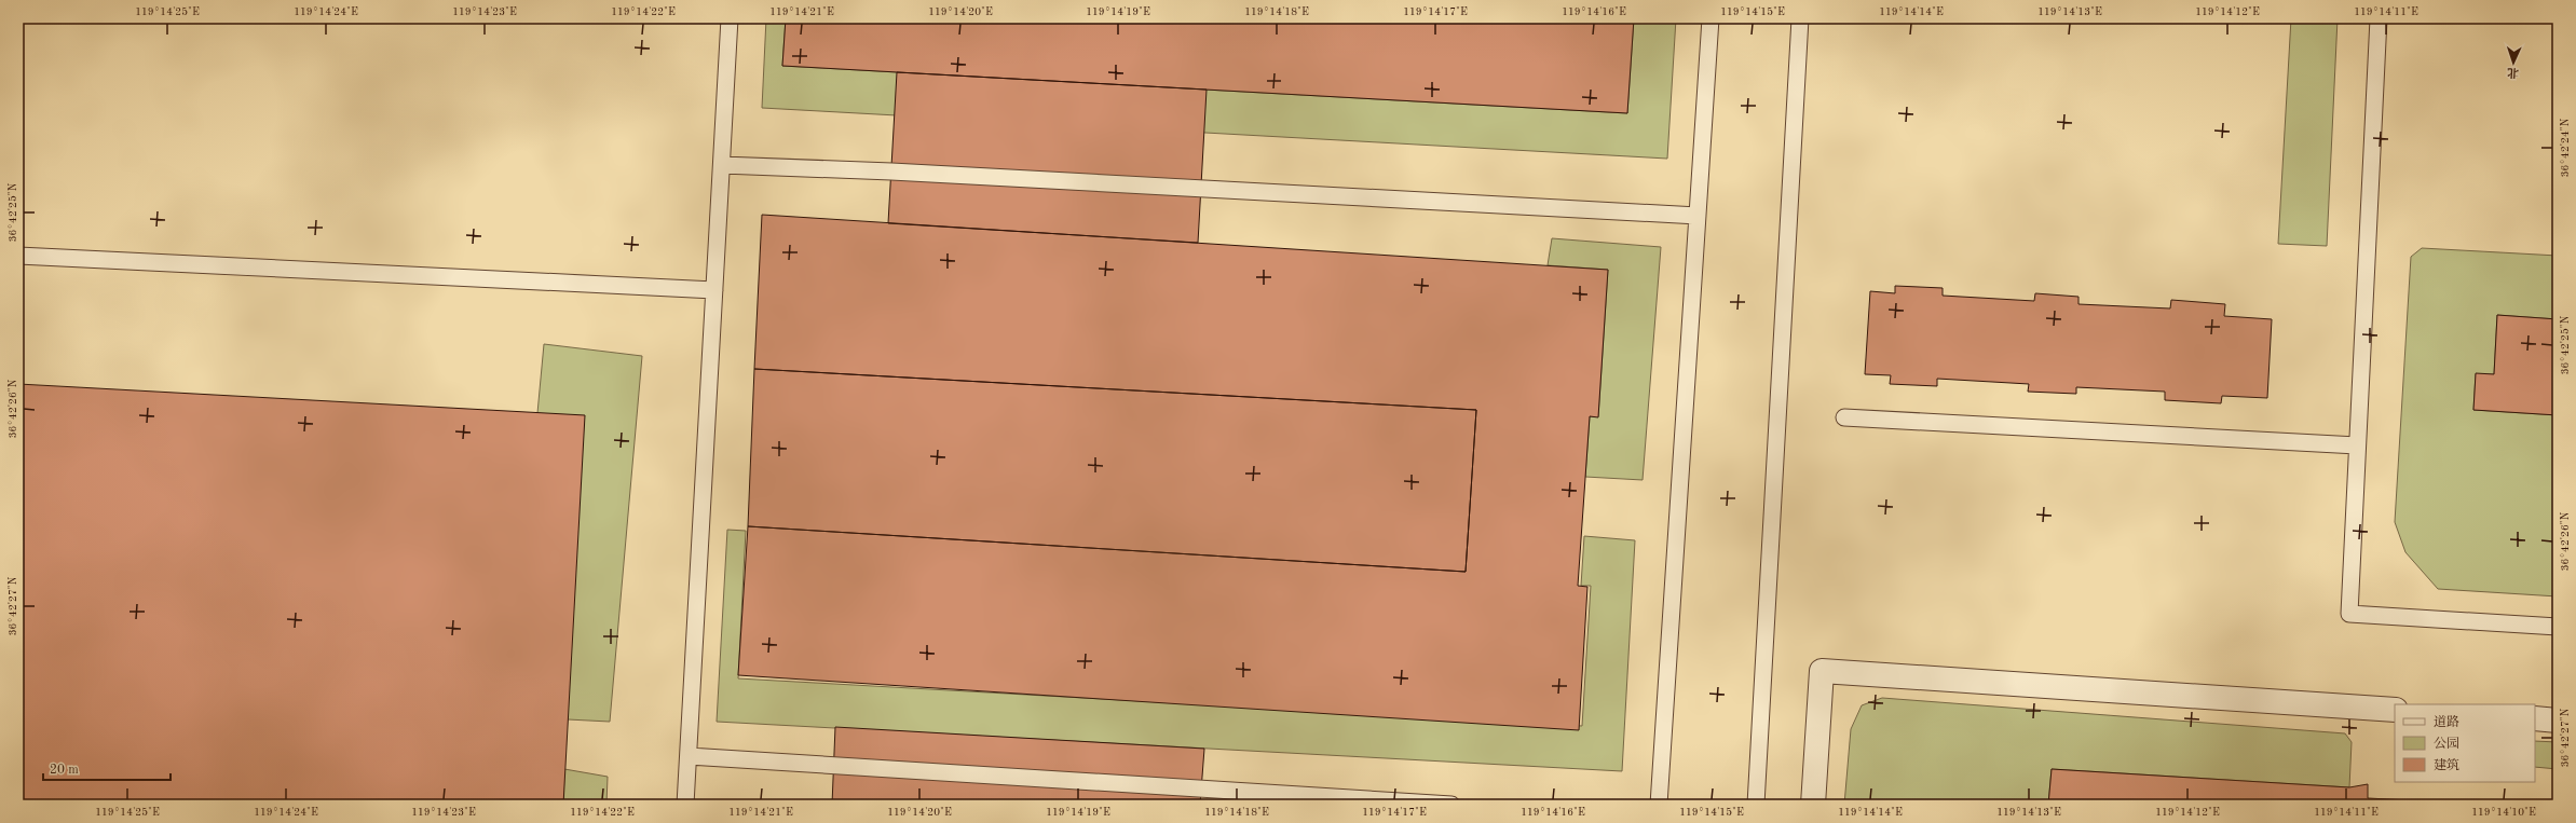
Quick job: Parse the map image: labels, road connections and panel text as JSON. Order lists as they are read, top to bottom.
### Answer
{
  "legend": ["道路", "公园", "建筑"],
  "scale_bar": "20 m",
  "north": "bottom",
  "coordinates": [
    "119°14'25\"E",
    "119°14'24\"E",
    "119°14'23\"E",
    "119°14'22\"E",
    "119°14'21\"E",
    "119°14'20\"E",
    "119°14'19\"E",
    "119°14'18\"E",
    "119°14'17\"E",
    "119°14'16\"E",
    "119°14'15\"E",
    "119°14'14\"E",
    "119°14'13\"E",
    "119°14'12\"E",
    "119°14'11\"E",
    "36°42'24\"N",
    "36°42'25\"N",
    "36°42'26\"N",
    "36°42'27\"N",
    "119°14'10\"E"
  ]
}
